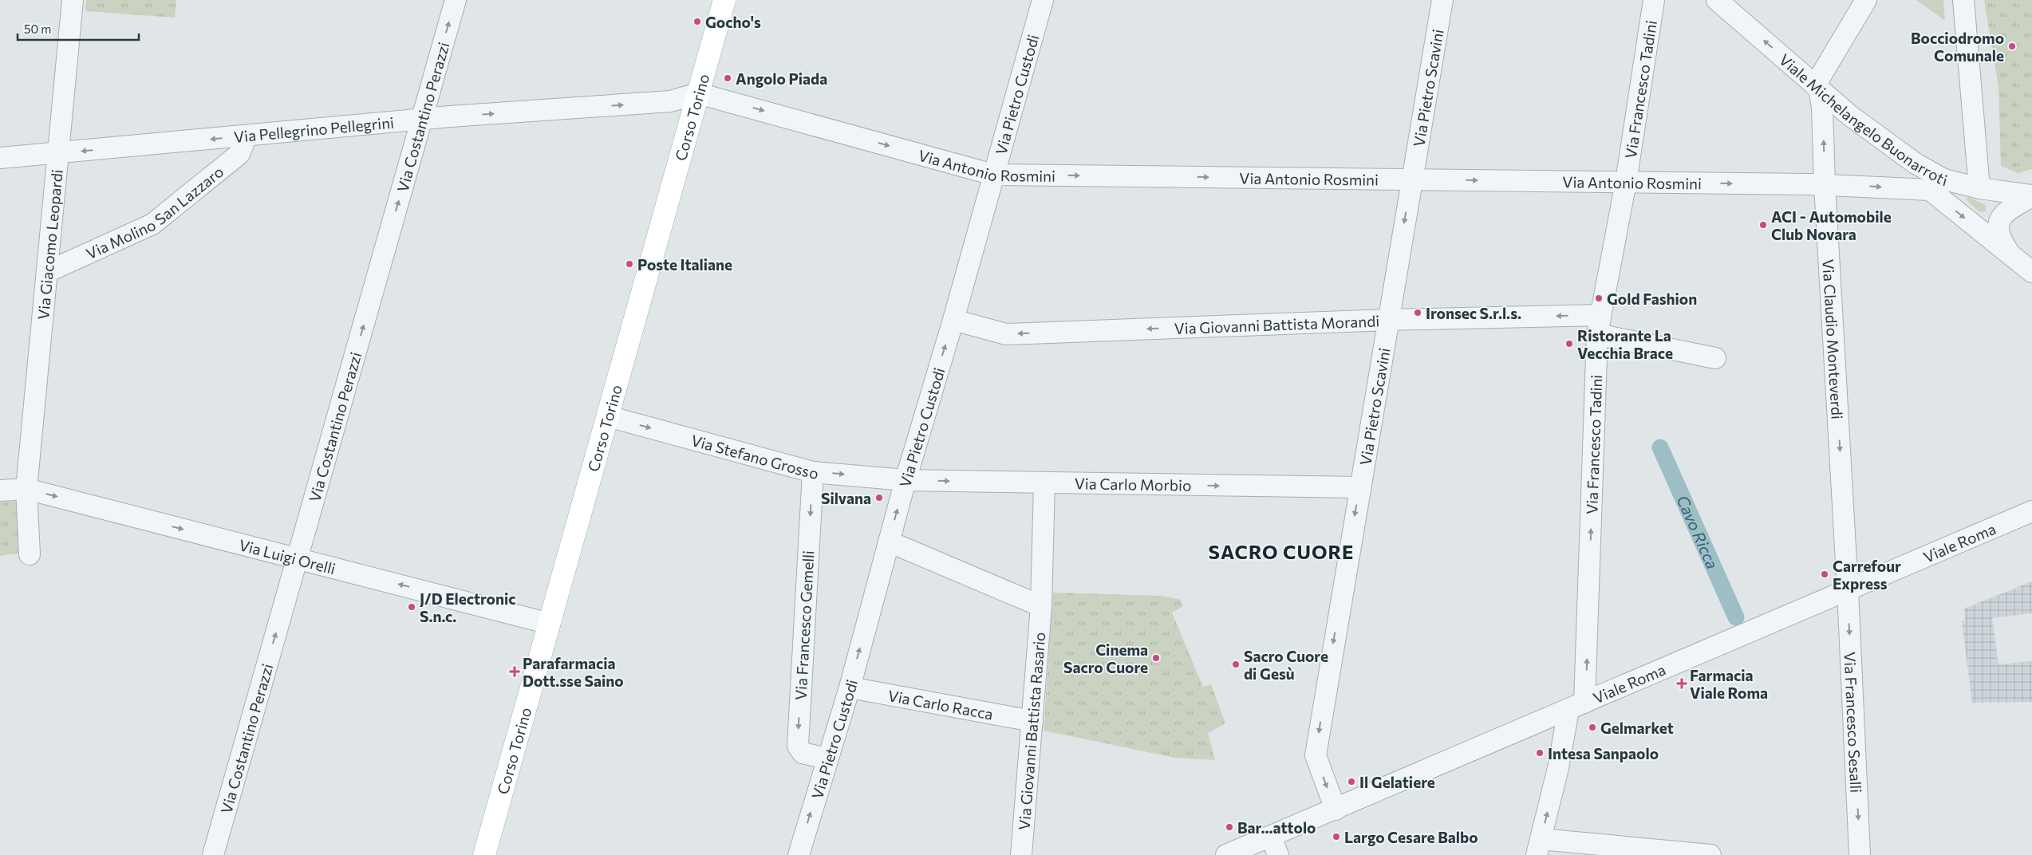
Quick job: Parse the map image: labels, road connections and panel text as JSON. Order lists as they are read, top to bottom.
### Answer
{
  "streets": {
    "main road": ["Corso Torino"],
    "street": [
      "Via Pietro Scavini",
      "Via Francesco Tadini",
      "Via Pietro Custodi",
      "Via Costantino Perazzi",
      "Viale Michelangelo Buonarroti",
      "Via Pellegrino Pellegrini",
      "Via Antonio Rosmini",
      "Via Molino San Lazzaro",
      "Via Giacomo Leopardi",
      "Via Giovanni Battista Morandi",
      "Via Claudio Monteverdi",
      "Via Stefano Grosso",
      "Via Carlo Morbio",
      "Viale Roma",
      "Via Luigi Orelli",
      "Via Francesco Gemelli",
      "Via Carlo Racca",
      "Via Francesco Sesalli",
      "Via Giovanni Battista Rasario"
    ]
  },
  "crossings": [
    ["Via Pietro Scavini", "Via Antonio Rosmini"],
    ["Via Pietro Scavini", "Via Giovanni Battista Morandi"],
    ["Via Pietro Scavini", "Via Carlo Morbio"],
    ["Via Pietro Scavini", "Viale Roma"],
    ["Via Francesco Tadini", "Via Antonio Rosmini"],
    ["Via Francesco Tadini", "Via Giovanni Battista Morandi"],
    ["Via Francesco Tadini", "Viale Roma"],
    ["Via Pietro Custodi", "Via Antonio Rosmini"],
    ["Via Pietro Custodi", "Via Giovanni Battista Morandi"],
    ["Via Pietro Custodi", "Via Stefano Grosso"],
    ["Via Pietro Custodi", "Via Carlo Morbio"],
    ["Via Pietro Custodi", "Via Francesco Gemelli"],
    ["Via Pietro Custodi", "Via Carlo Racca"],
    ["Via Costantino Perazzi", "Via Pellegrino Pellegrini"],
    ["Via Costantino Perazzi", "Via Luigi Orelli"],
    ["Corso Torino", "Via Pellegrino Pellegrini"],
    ["Corso Torino", "Via Antonio Rosmini"],
    ["Corso Torino", "Via Stefano Grosso"],
    ["Corso Torino", "Via Luigi Orelli"],
    ["Viale Michelangelo Buonarroti", "Via Antonio Rosmini"],
    ["Viale Michelangelo Buonarroti", "Via Claudio Monteverdi"],
    ["Via Pellegrino Pellegrini", "Via Antonio Rosmini"],
    ["Via Pellegrino Pellegrini", "Via Molino San Lazzaro"],
    ["Via Pellegrino Pellegrini", "Via Giacomo Leopardi"],
    ["Via Antonio Rosmini", "Via Claudio Monteverdi"],
    ["Via Molino San Lazzaro", "Via Giacomo Leopardi"],
    ["Via Giacomo Leopardi", "Via Luigi Orelli"],
    ["Via Claudio Monteverdi", "Viale Roma"],
    ["Via Claudio Monteverdi", "Via Francesco Sesalli"],
    ["Via Stefano Grosso", "Via Carlo Morbio"],
    ["Via Stefano Grosso", "Via Francesco Gemelli"],
    ["Via Carlo Morbio", "Via Giovanni Battista Rasario"],
    ["Viale Roma", "Via Francesco Sesalli"],
    ["Via Carlo Racca", "Via Giovanni Battista Rasario"]
  ],
  "one_way": [
    "Via Pietro Scavini",
    "Via Francesco Tadini",
    "Via Pietro Custodi",
    "Via Costantino Perazzi",
    "Via Antonio Rosmini",
    "Via Giovanni Battista Morandi",
    "Via Stefano Grosso",
    "Via Francesco Gemelli",
    "Via Francesco Sesalli"
  ],
  "districts": ["SACRO CUORE"],
  "water": ["Cavo Ricca"],
  "places": {
    "other": [
      "Gocho's",
      "Bocciodromo Comunale",
      "Angolo Piada",
      "ACI - Automobile Club Novara",
      "Poste Italiane",
      "Gold Fashion",
      "Ironsec S.r.l.s.",
      "Ristorante La Vecchia Brace",
      "Silvana",
      "Carrefour Express",
      "J/D Electronic S.n.c.",
      "Cinema Sacro Cuore",
      "Sacro Cuore di Gesù",
      "Gelmarket",
      "Intesa Sanpaolo",
      "Il Gelatiere",
      "Bar...attolo",
      "Largo Cesare Balbo"
    ],
    "health": ["Parafarmacia Dott.sse Saino", "Farmacia Viale Roma"]
  },
  "scale_bar": "50 m"
}
